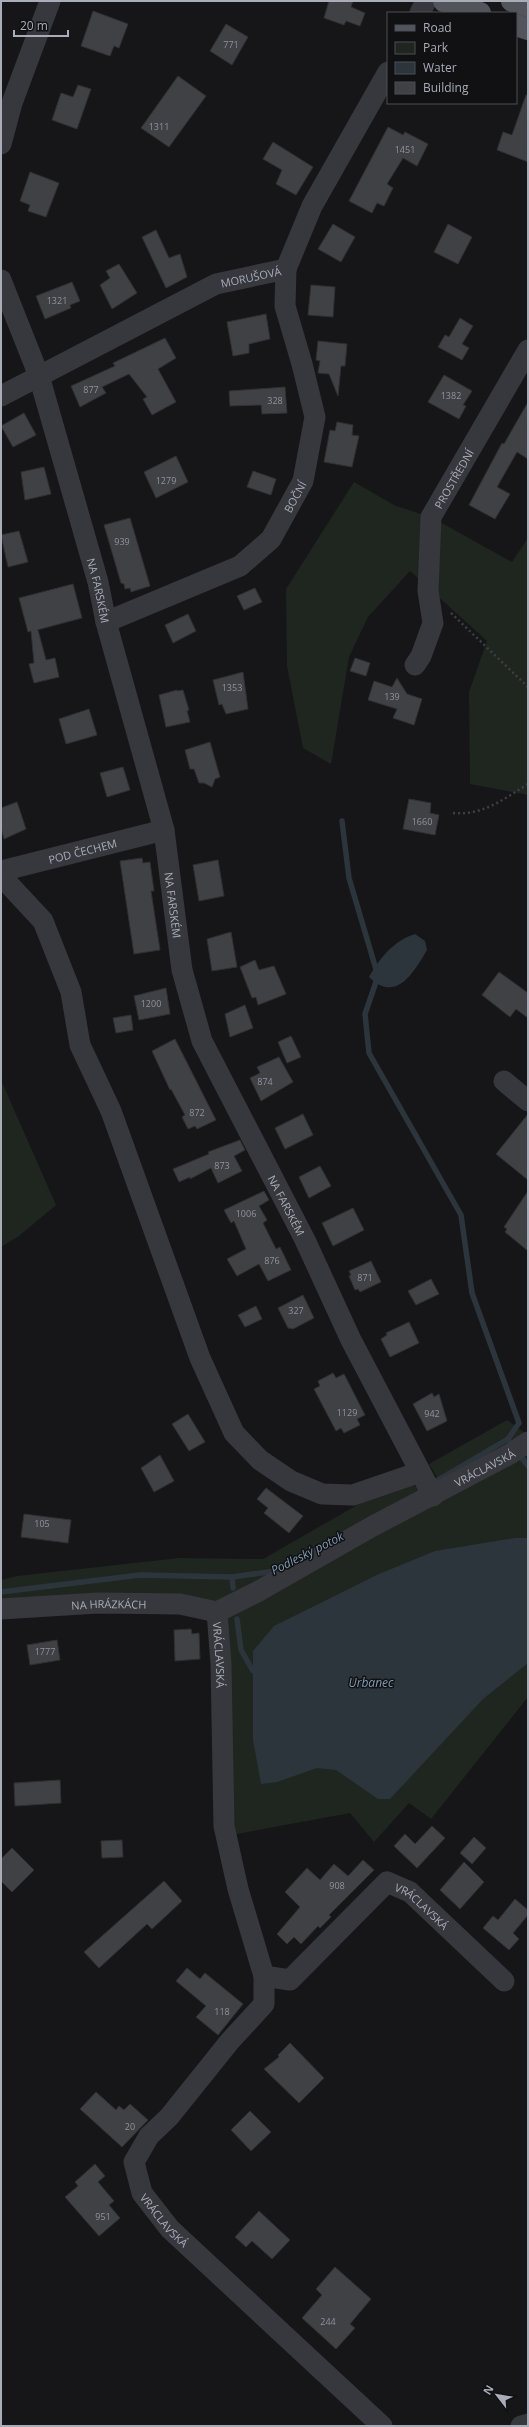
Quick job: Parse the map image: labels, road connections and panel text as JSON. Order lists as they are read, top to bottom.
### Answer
{
  "streets": {
    "street": [
      "MORUŠOVÁ",
      "PROSTŘEDNÍ",
      "BOČNÍ",
      "NA FARSKÉM",
      "POD ČECHEM",
      "VRÁCLAVSKÁ",
      "NA HRÁZKÁCH"
    ]
  },
  "crossings": [
    ["MORUŠOVÁ", "BOČNÍ"],
    ["MORUŠOVÁ", "NA FARSKÉM"],
    ["BOČNÍ", "NA FARSKÉM"],
    ["NA FARSKÉM", "POD ČECHEM"],
    ["NA FARSKÉM", "VRÁCLAVSKÁ"],
    ["VRÁCLAVSKÁ", "NA HRÁZKÁCH"]
  ],
  "water": ["Podleský potok", "Urbanec"],
  "house_numbers": [
    "771",
    "1311",
    "1451",
    "1321",
    "877",
    "1382",
    "328",
    "1279",
    "939",
    "1353",
    "139",
    "1660",
    "1200",
    "874",
    "872",
    "873",
    "1006",
    "876",
    "871",
    "327",
    "1129",
    "942",
    "105",
    "1777",
    "908",
    "118",
    "20",
    "951",
    "244"
  ],
  "legend": [
    "Road",
    "Park",
    "Water",
    "Building"
  ],
  "scale_bar": "20 m",
  "north": "top left"
}
